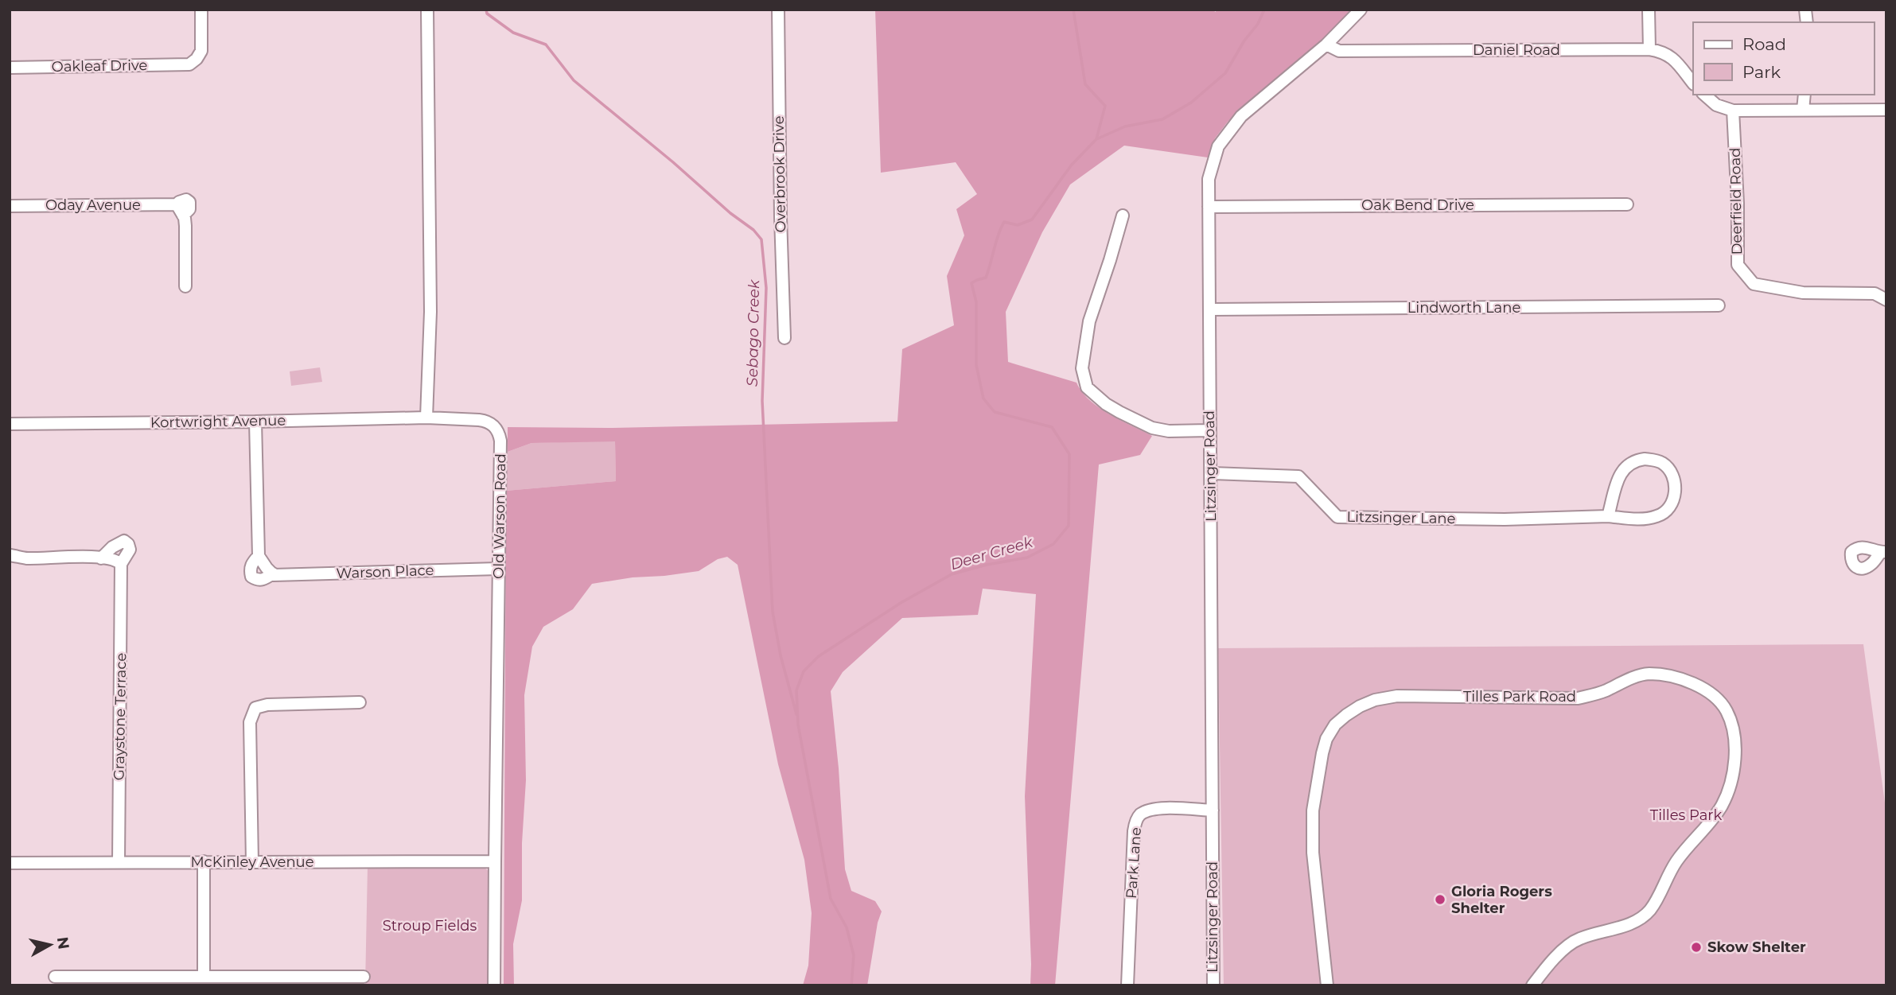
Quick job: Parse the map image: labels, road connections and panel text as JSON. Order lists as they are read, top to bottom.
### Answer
{
  "streets": {
    "street": [
      "Daniel Road",
      "Oakleaf Drive",
      "Overbrook Drive",
      "Deerfield Road",
      "Oday Avenue",
      "Oak Bend Drive",
      "Lindworth Lane",
      "Kortwright Avenue",
      "Litzsinger Road",
      "Old Warson Road",
      "Litzsinger Lane",
      "Warson Place",
      "Tilles Park Road",
      "Graystone Terrace",
      "McKinley Avenue",
      "Park Lane"
    ]
  },
  "crossings": [
    ["Daniel Road", "Litzsinger Road"],
    ["Oak Bend Drive", "Litzsinger Road"],
    ["Lindworth Lane", "Litzsinger Road"],
    ["Kortwright Avenue", "Old Warson Road"],
    ["Kortwright Avenue", "Warson Place"],
    ["Litzsinger Road", "Litzsinger Lane"],
    ["Litzsinger Road", "Park Lane"],
    ["Old Warson Road", "Warson Place"],
    ["Old Warson Road", "McKinley Avenue"],
    ["Graystone Terrace", "McKinley Avenue"]
  ],
  "water": ["Sebago Creek", "Deer Creek"],
  "parks": ["Tilles Park", "Stroup Fields"],
  "places": ["Gloria Rogers Shelter", "Skow Shelter"],
  "legend": ["Road", "Park"],
  "north": "right"
}
